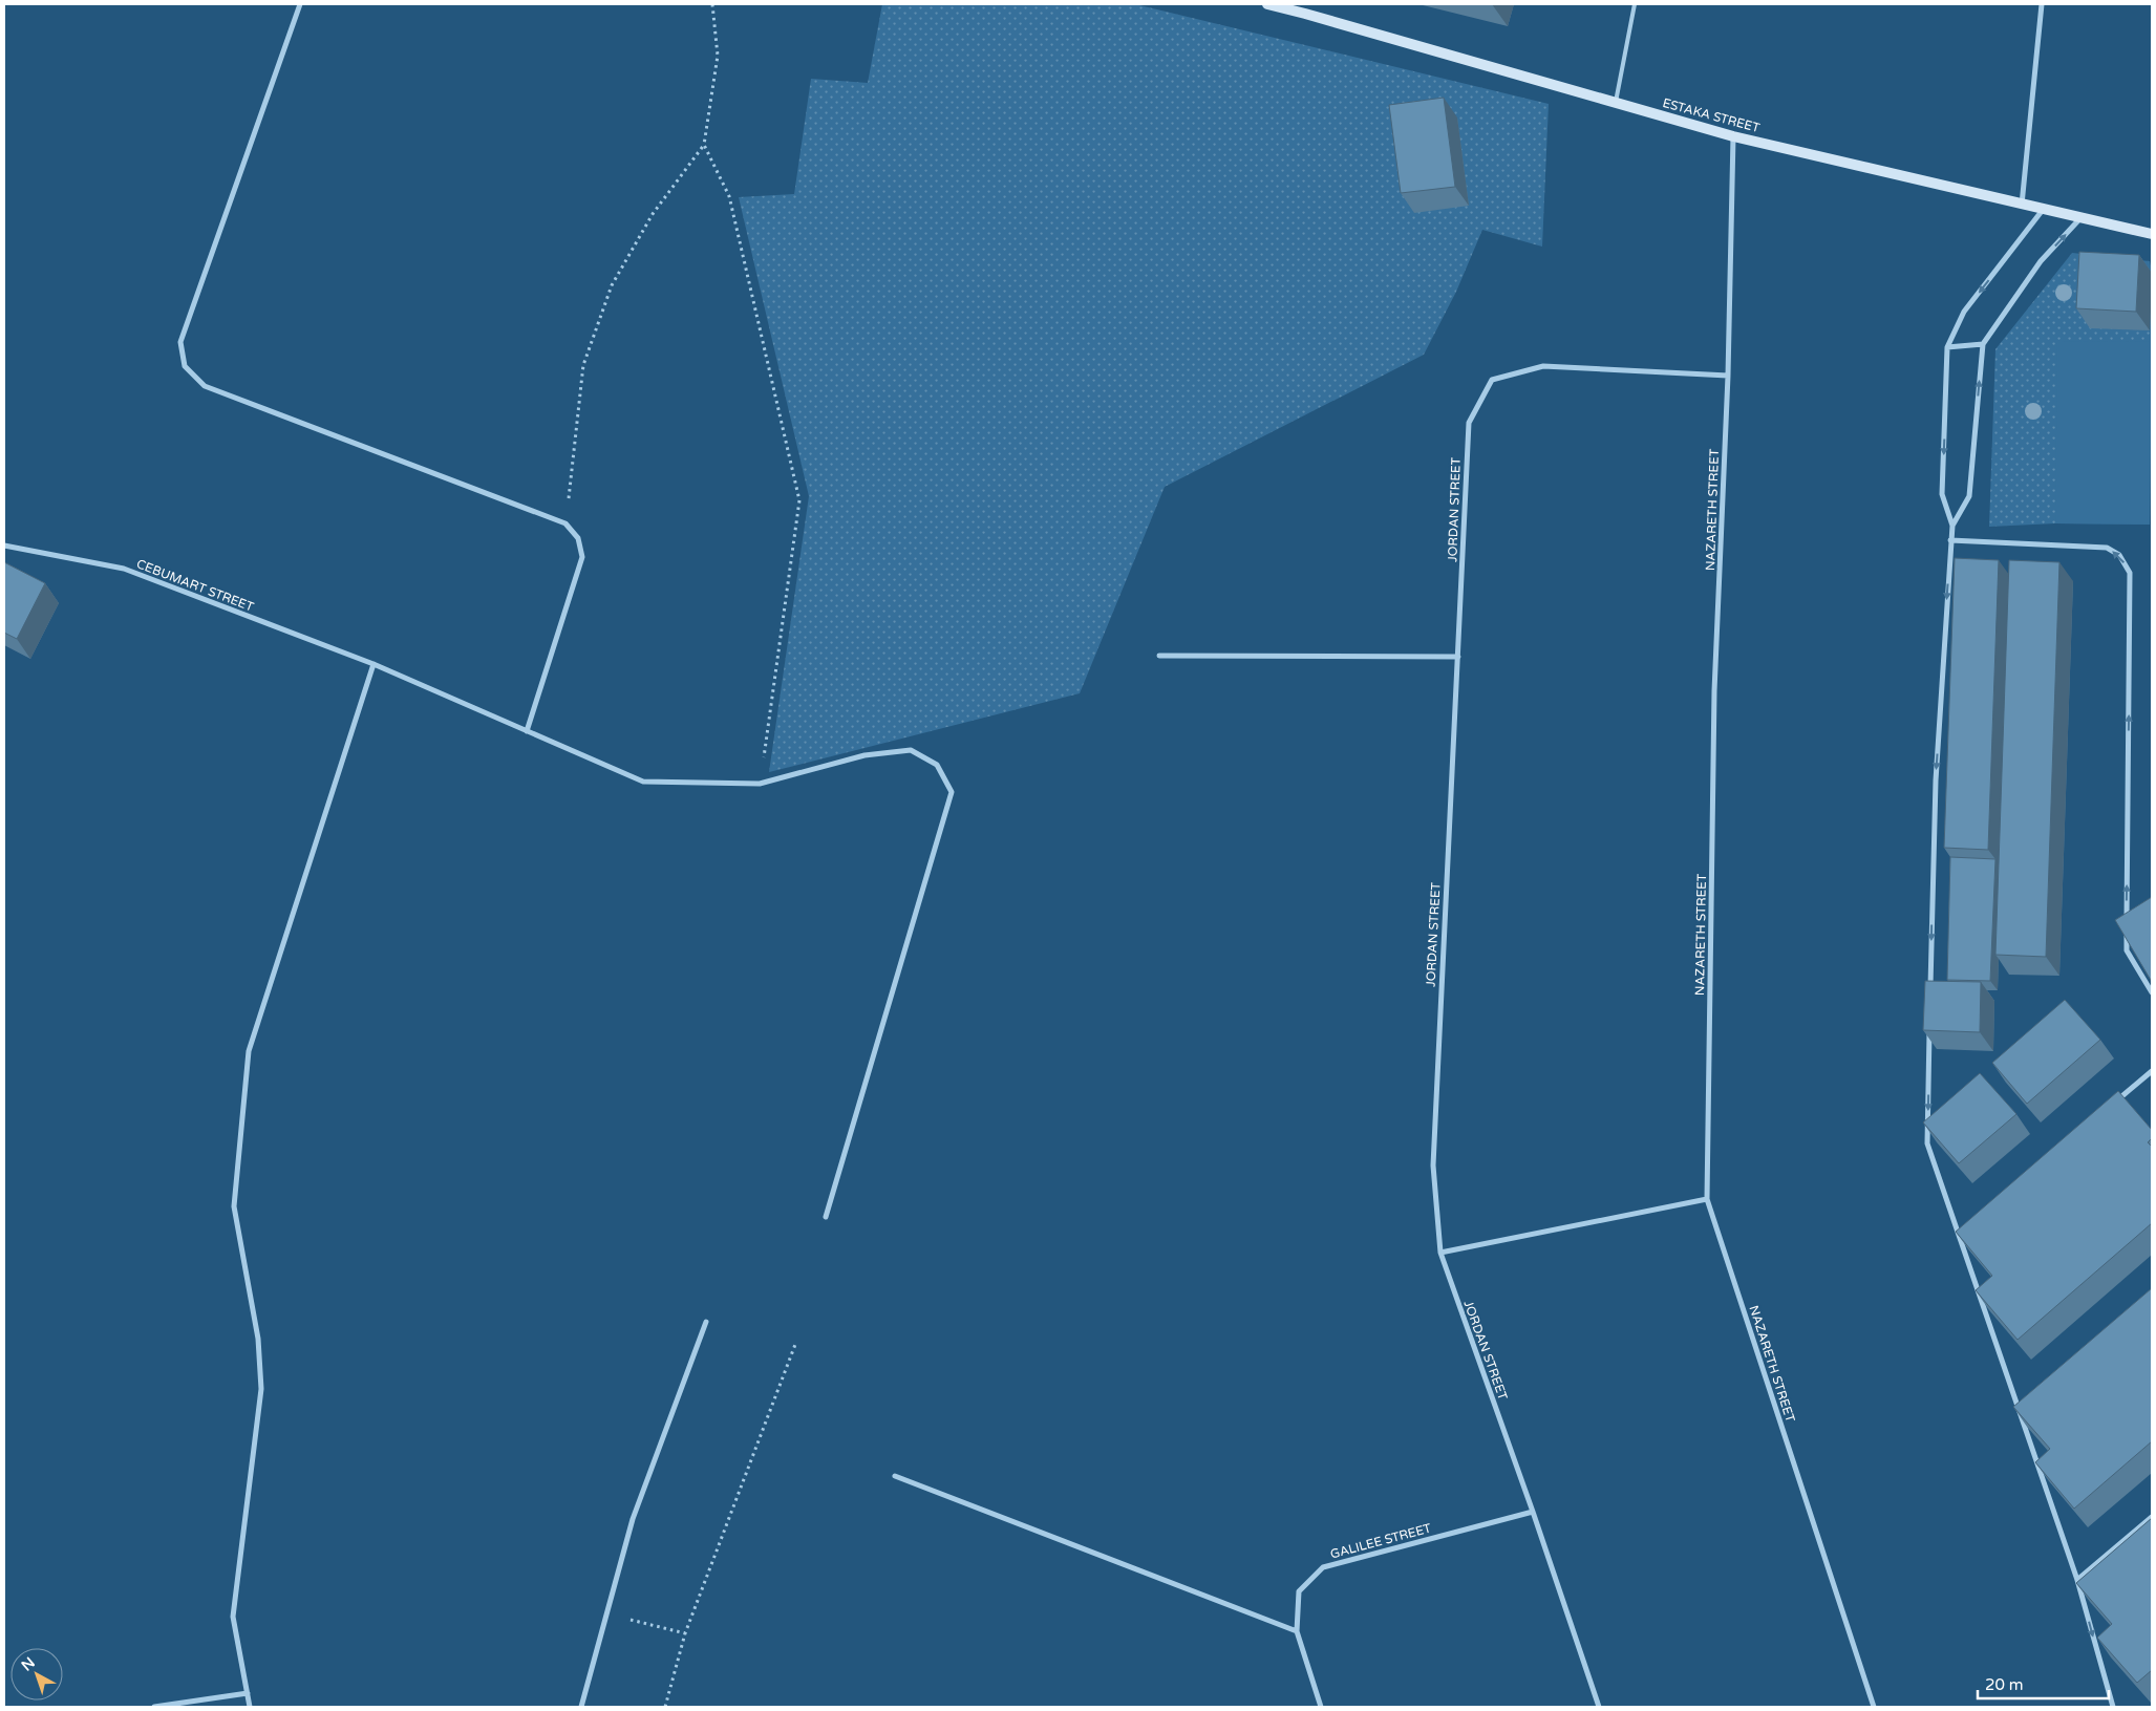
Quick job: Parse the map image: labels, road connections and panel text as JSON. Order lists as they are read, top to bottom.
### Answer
{
  "streets": {
    "street": [
      "ESTAKA STREET",
      "JORDAN STREET",
      "NAZARETH STREET",
      "CEBUMART STREET",
      "GALILEE STREET"
    ]
  },
  "crossings": [
    ["ESTAKA STREET", "NAZARETH STREET"],
    ["JORDAN STREET", "NAZARETH STREET"],
    ["JORDAN STREET", "GALILEE STREET"]
  ],
  "scale_bar": "20 m",
  "north": "top left"
}
